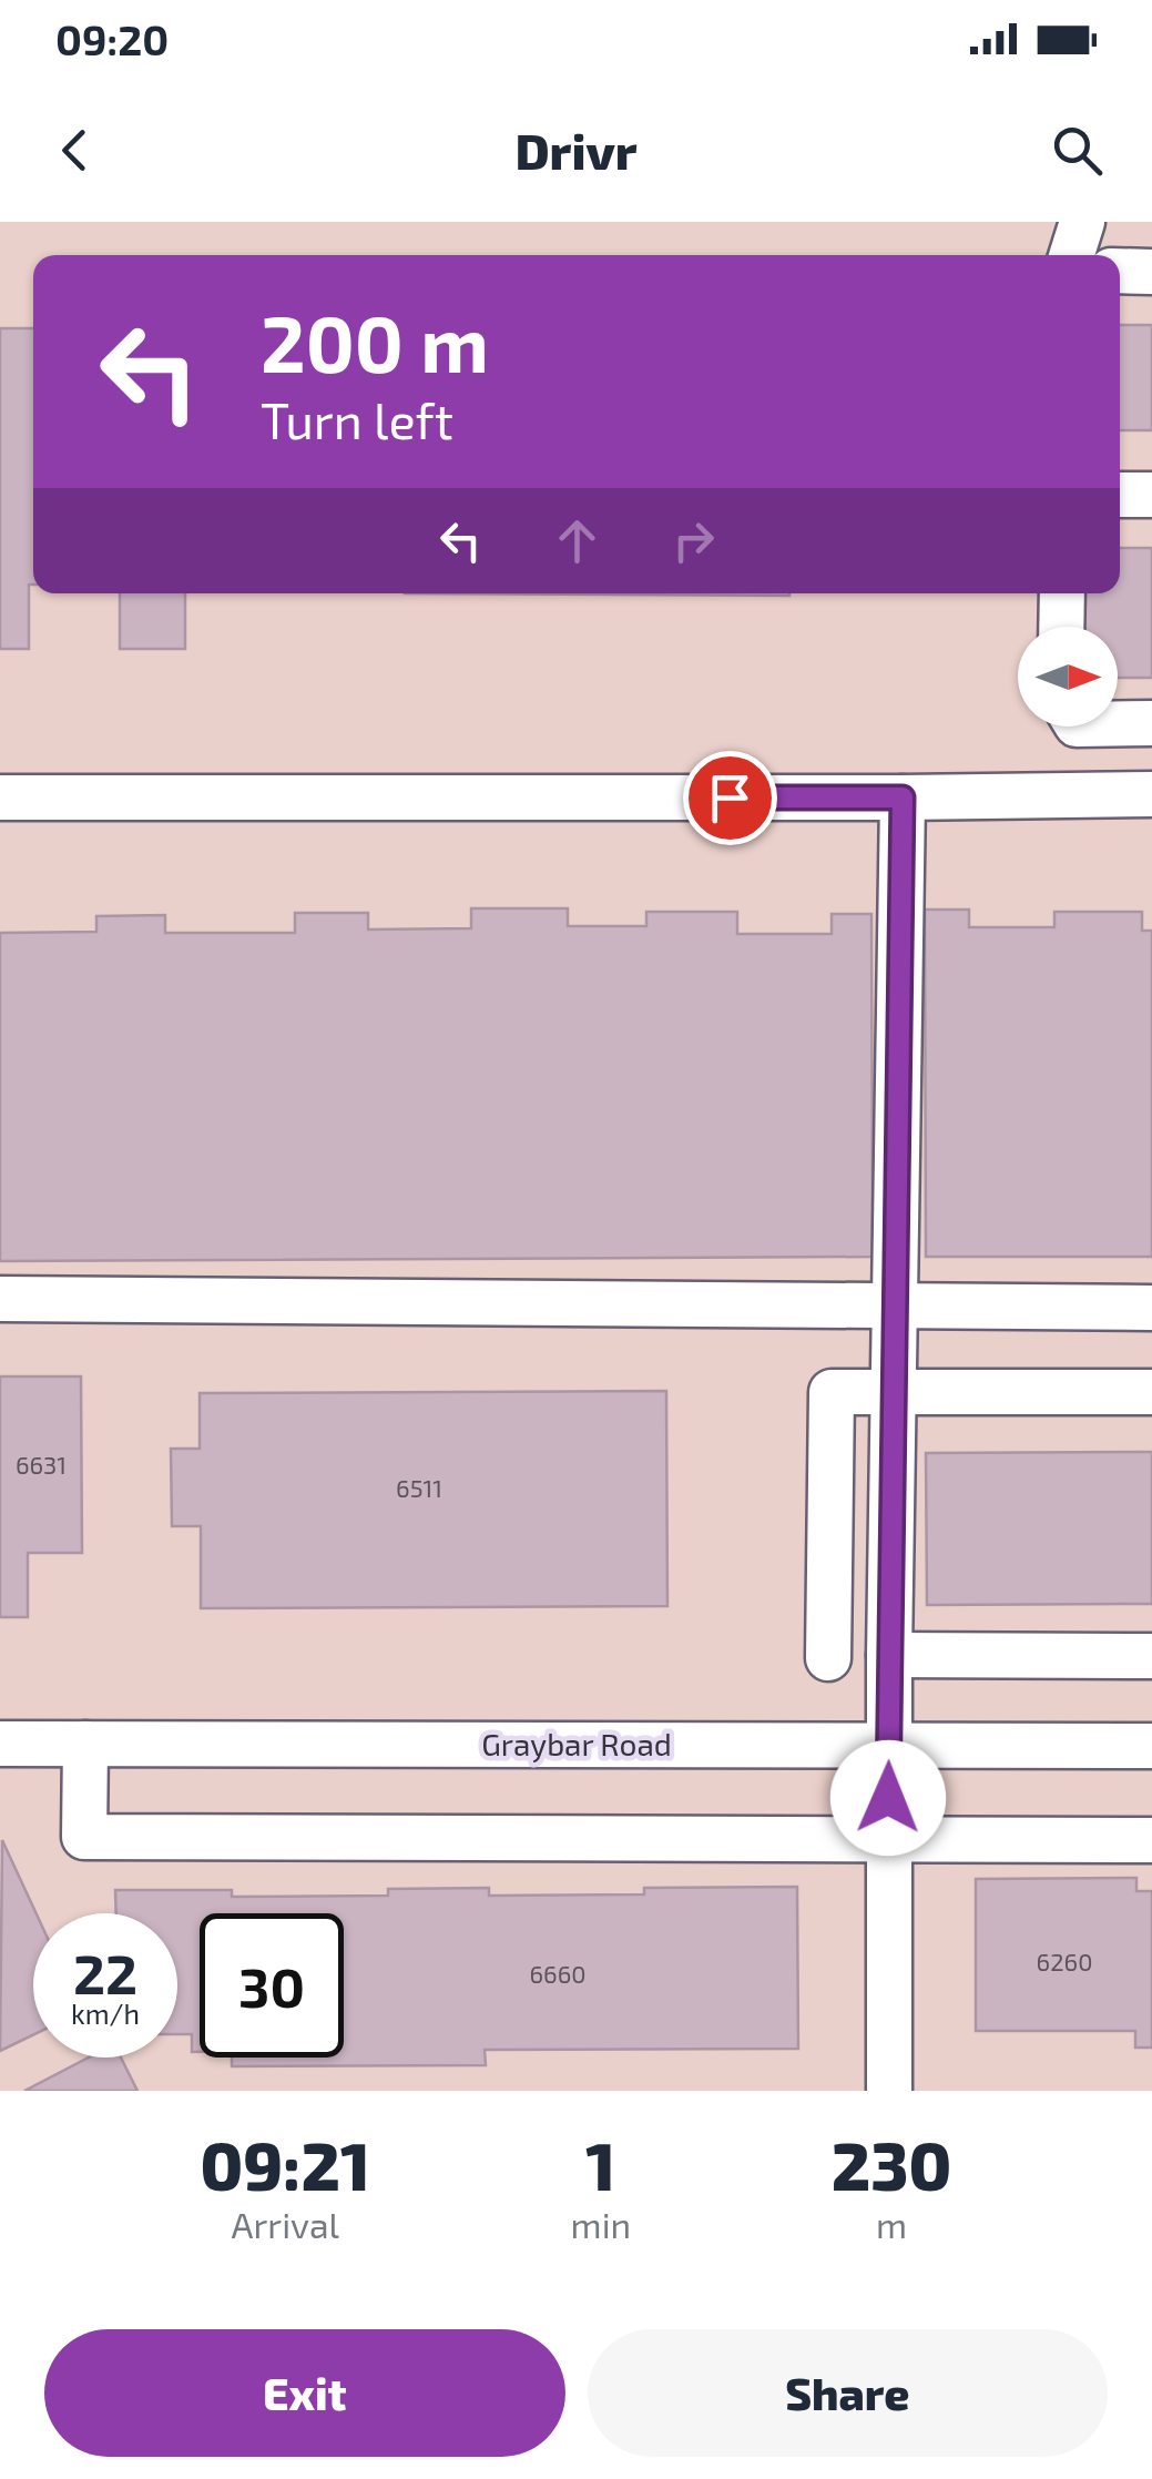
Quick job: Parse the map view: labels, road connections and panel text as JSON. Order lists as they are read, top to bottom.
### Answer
{
  "streets": {
    "street": ["Graybar Road"]
  },
  "house_numbers": [
    "6631",
    "6511",
    "6260",
    "6660"
  ],
  "north": "right",
  "page": {
    "status": "09:20",
    "header": "Drivr",
    "turn": ["200 m", "Turn left"],
    "speed": "22 km/h",
    "limit": "30",
    "eta": [
      "09:21",
      "Arrival",
      "1",
      "min",
      "230",
      "m"
    ],
    "buttons": ["Exit", "Share"]
  }
}
